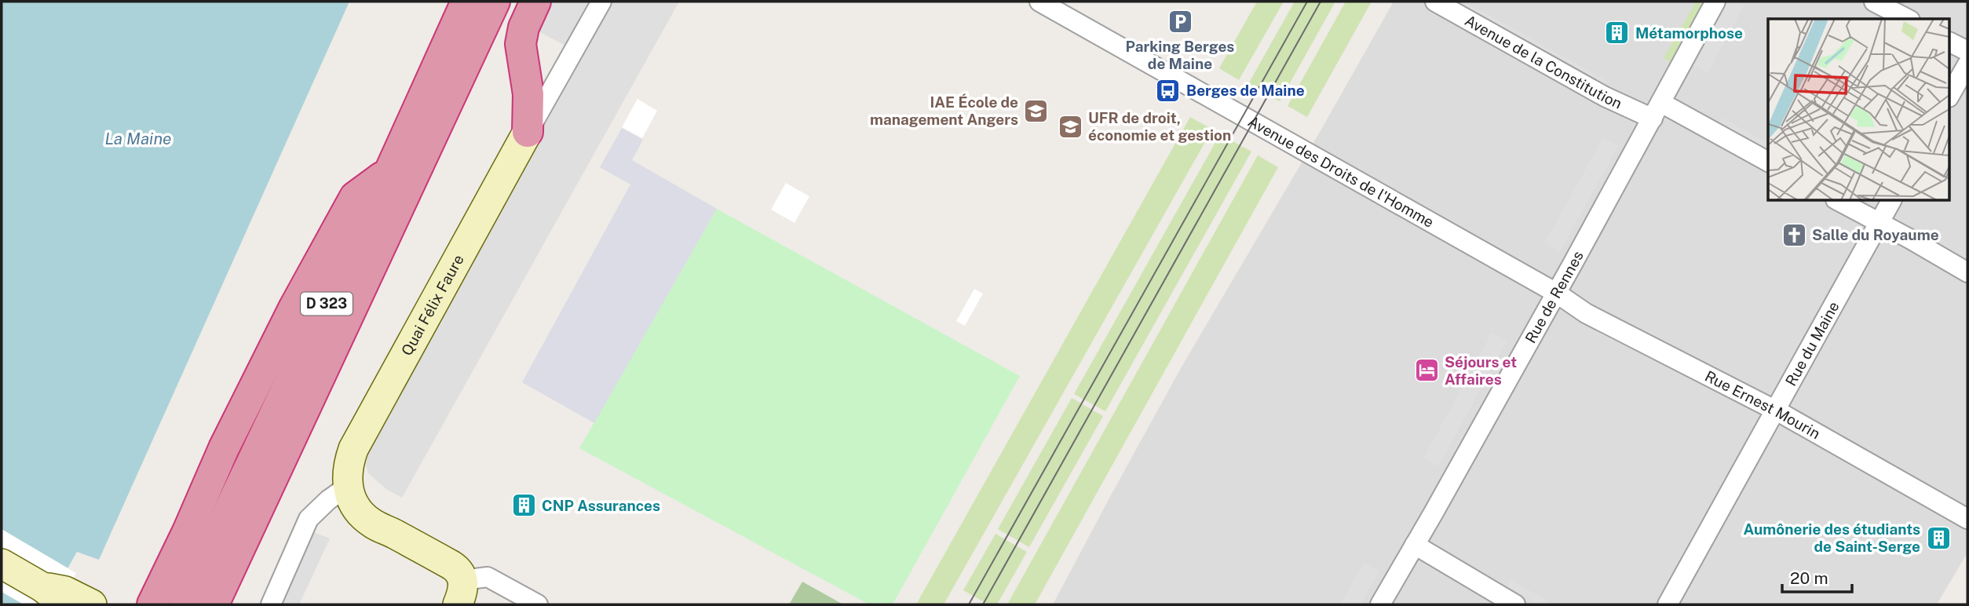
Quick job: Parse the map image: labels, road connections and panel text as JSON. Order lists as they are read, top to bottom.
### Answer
{
  "streets": {
    "highway": ["D 323"],
    "street": [
      "Avenue de la Constitution",
      "Avenue des Droits de l'Homme",
      "Rue de Rennes",
      "Quai Félix Faure",
      "Rue du Maine",
      "Rue Ernest Mourin"
    ]
  },
  "crossings": [
    ["Avenue de la Constitution", "Rue de Rennes"],
    ["Avenue des Droits de l'Homme", "Rue de Rennes"],
    ["Avenue des Droits de l'Homme", "Rue Ernest Mourin"],
    ["Rue de Rennes", "Rue Ernest Mourin"],
    ["Rue du Maine", "Rue Ernest Mourin"]
  ],
  "water": ["La Maine"],
  "places": {
    "parking": ["Parking Berges de Maine"],
    "building": ["Métamorphose", "CNP Assurances", "Aumônerie des étudiants de Saint-Serge"],
    "bus stop": ["Berges de Maine"],
    "school or university": ["IAE École de management Angers", "UFR de droit, économie et gestion"],
    "church": ["Salle du Royaume"],
    "hotel": ["Séjours et Affaires"]
  },
  "scale_bar": "20 m"
}
